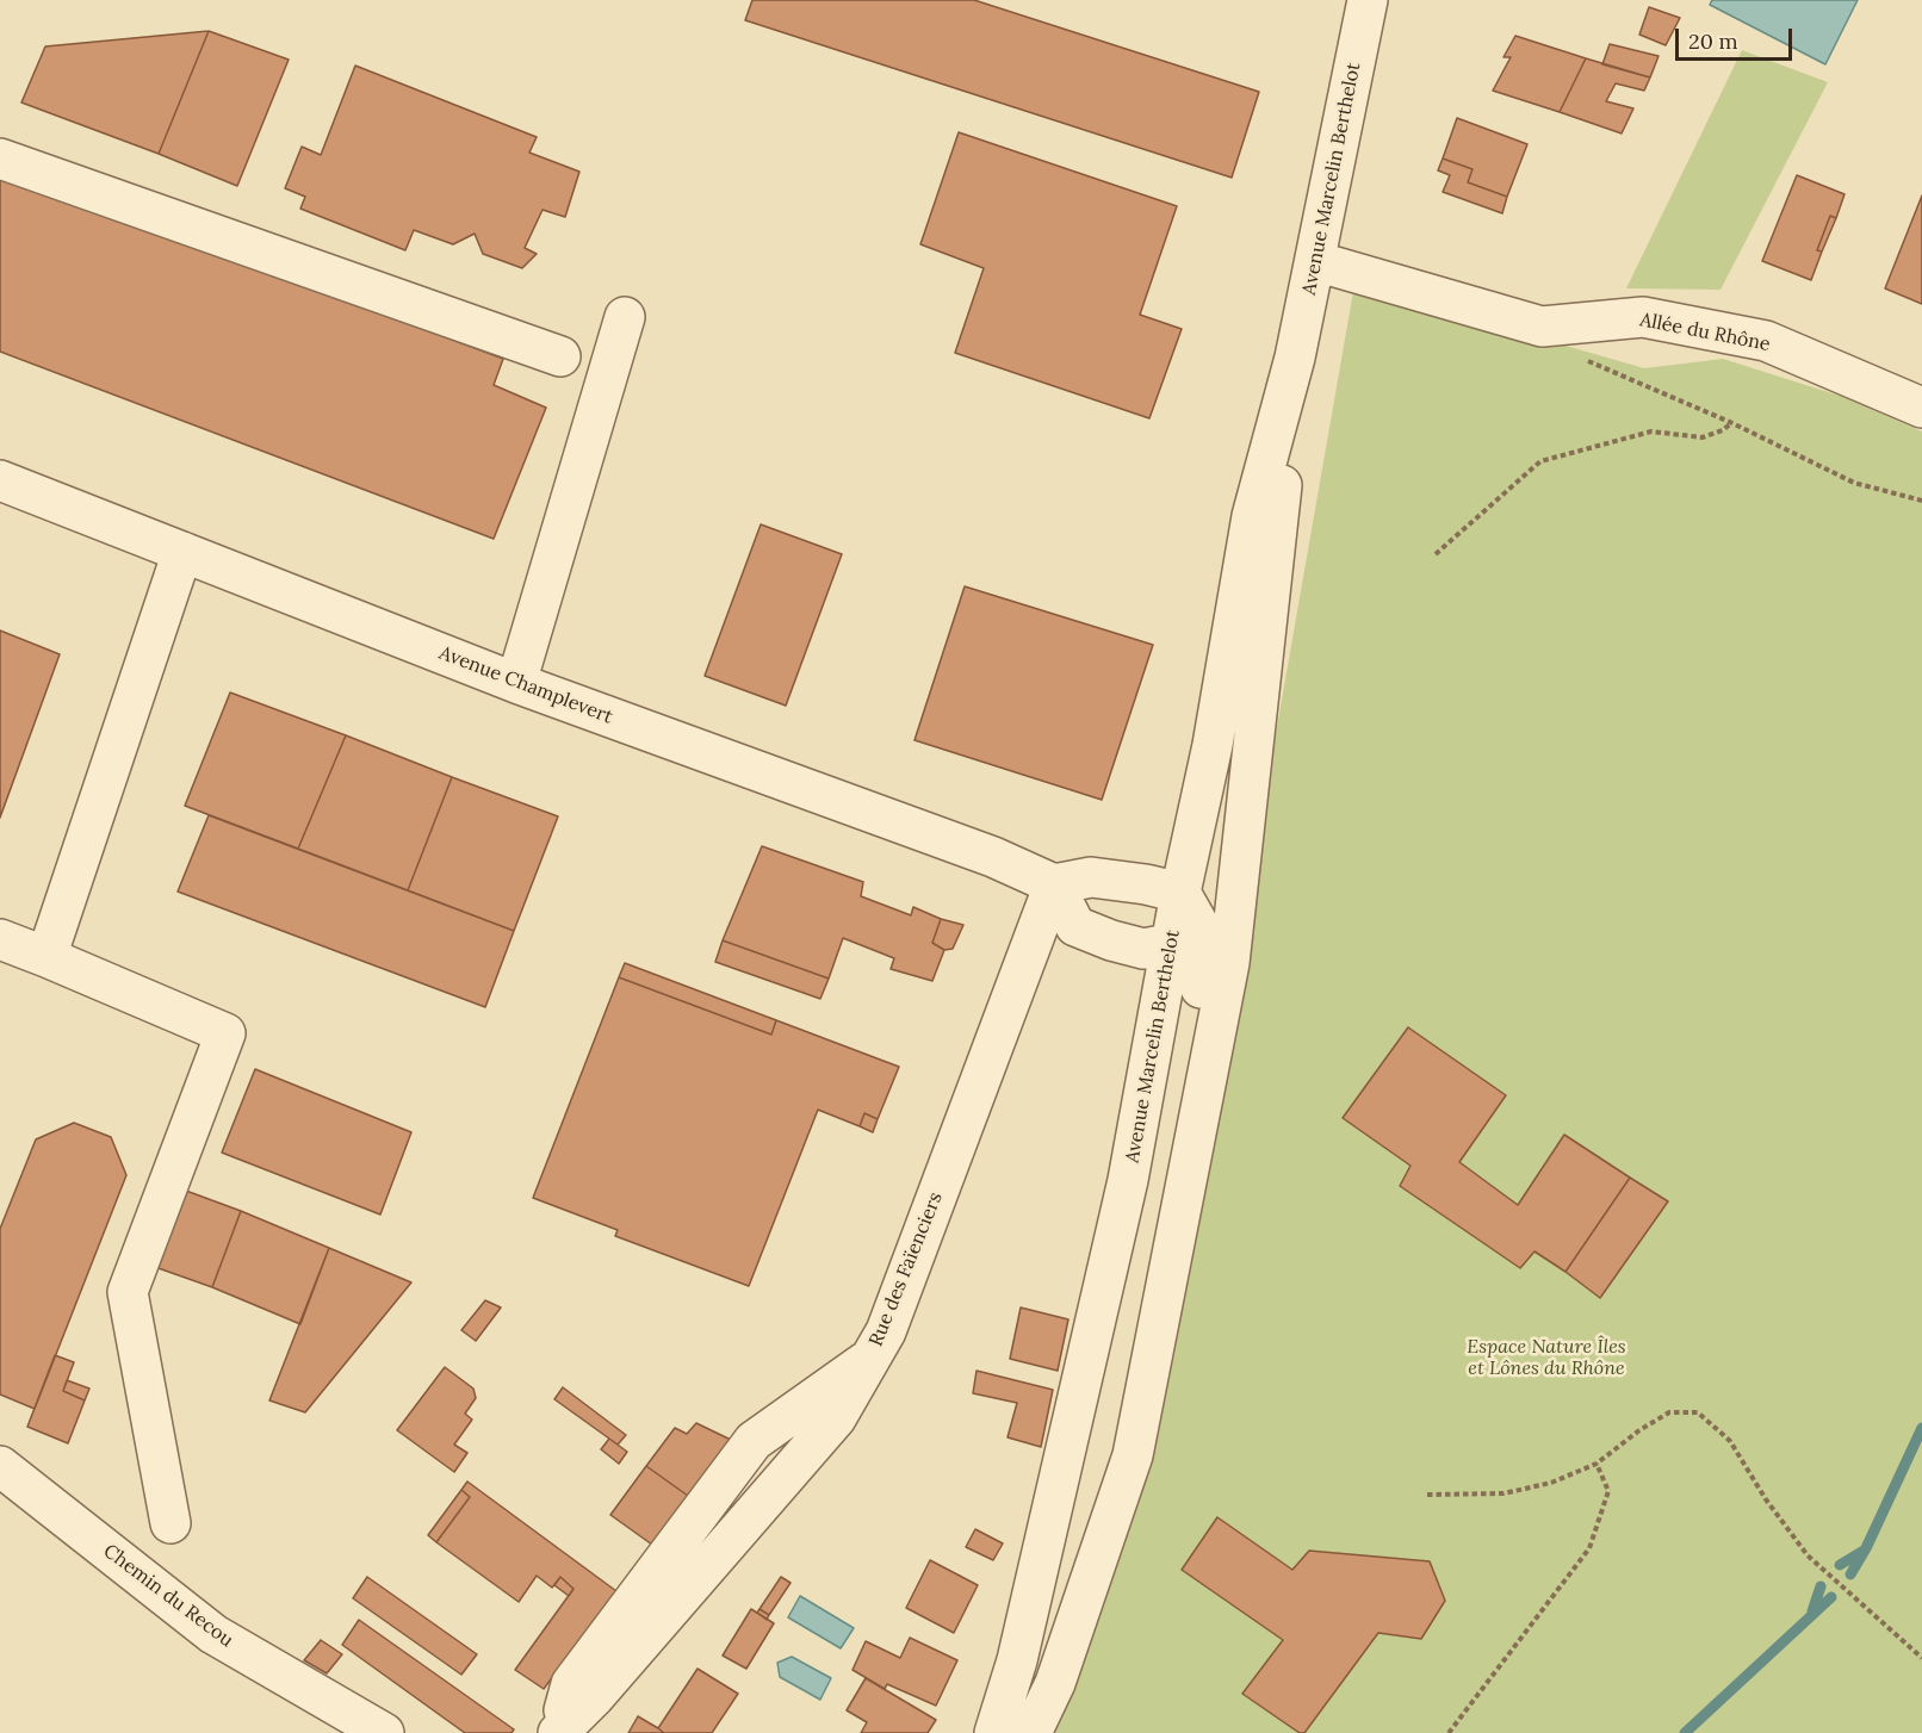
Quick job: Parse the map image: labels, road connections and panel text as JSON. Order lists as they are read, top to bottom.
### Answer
{
  "streets": {
    "street": [
      "Avenue Marcelin Berthelot",
      "Allée du Rhône",
      "Avenue Champlevert",
      "Rue des Faïenciers",
      "Chemin du Recou"
    ]
  },
  "crossings": [
    ["Avenue Marcelin Berthelot", "Allée du Rhône"],
    ["Avenue Champlevert", "Rue des Faïenciers"]
  ],
  "parks": ["Espace Nature Îles et Lônes du Rhône"],
  "scale_bar": "20 m"
}
